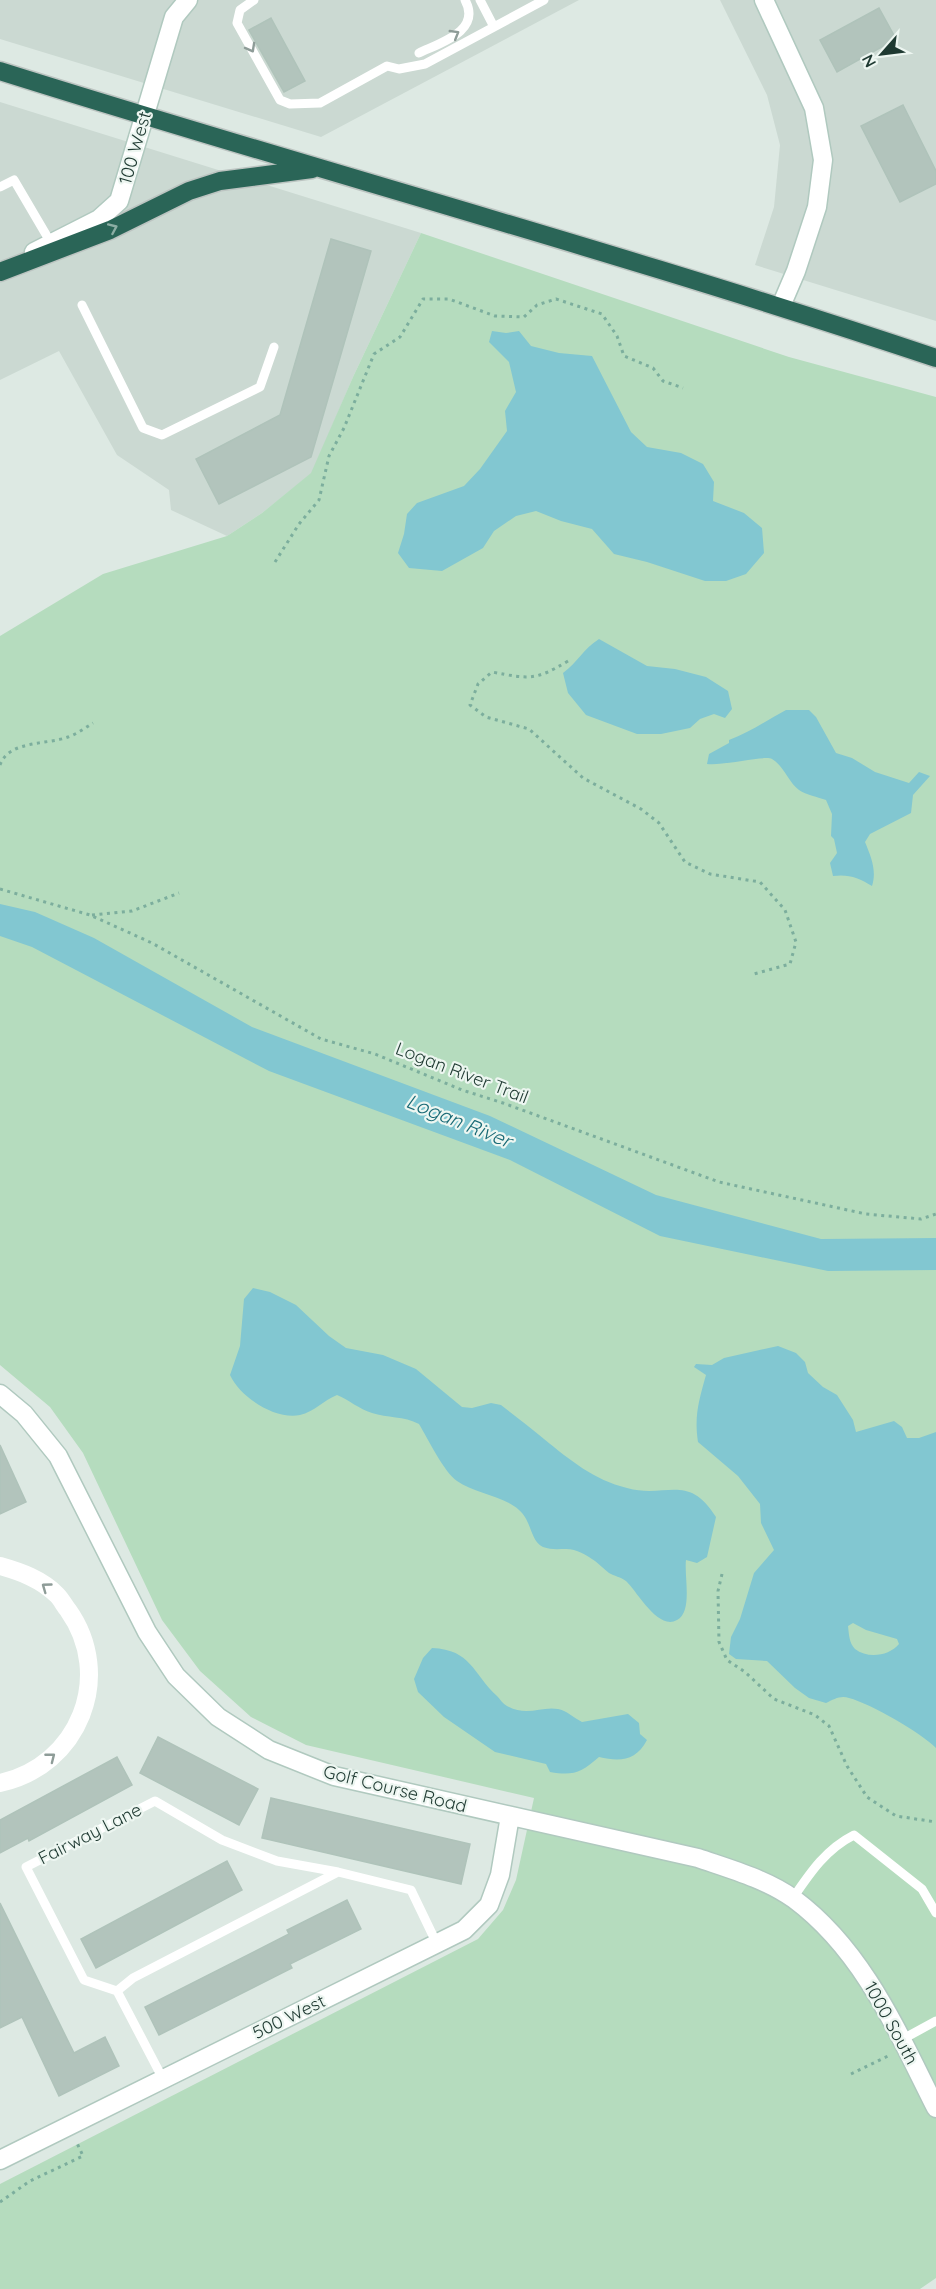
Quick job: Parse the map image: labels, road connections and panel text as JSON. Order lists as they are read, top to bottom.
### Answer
{
  "streets": {
    "street": [
      "100 West",
      "Golf Course Road",
      "500 West",
      "1000 South"
    ],
    "lane": ["Fairway Lane"],
    "path": ["Logan River Trail"]
  },
  "crossings": [
    ["Golf Course Road", "500 West"],
    ["Golf Course Road", "1000 South"],
    ["Fairway Lane", "500 West"]
  ],
  "water": ["Logan River"],
  "north": "bottom left"
}
